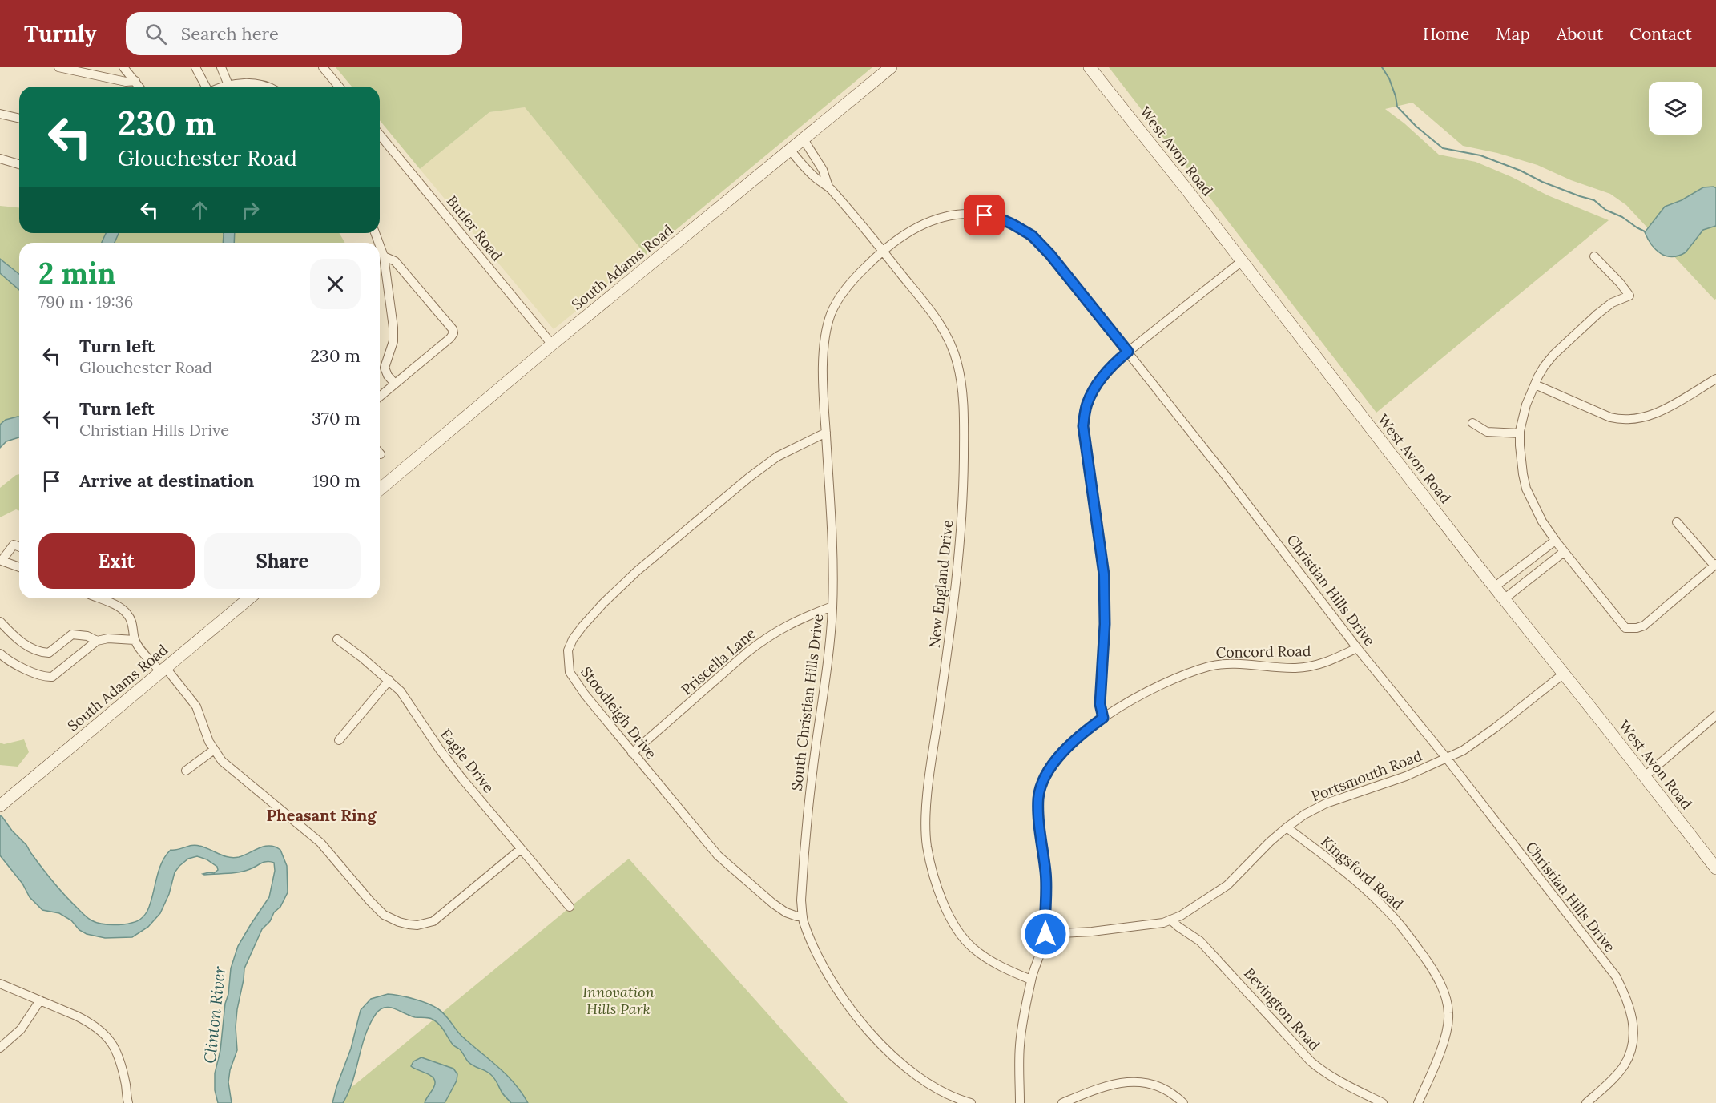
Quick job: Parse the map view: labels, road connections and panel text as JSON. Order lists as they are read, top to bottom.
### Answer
{
  "streets": {
    "street": [
      "West Avon Road",
      "Butler Road",
      "South Adams Road",
      "New England Drive",
      "Christian Hills Drive",
      "Concord Road",
      "Priscella Lane",
      "South Christian Hills Drive",
      "Stoodleigh Drive",
      "Eagle Drive",
      "Portsmouth Road",
      "Kingsford Road",
      "Bevington Road"
    ]
  },
  "crossings": [
    ["West Avon Road", "Portsmouth Road"],
    ["Butler Road", "South Adams Road"],
    ["South Adams Road", "New England Drive"],
    ["New England Drive", "Christian Hills Drive"],
    ["New England Drive", "Concord Road"],
    ["New England Drive", "South Christian Hills Drive"],
    ["Christian Hills Drive", "Concord Road"],
    ["Christian Hills Drive", "South Christian Hills Drive"],
    ["Christian Hills Drive", "Portsmouth Road"],
    ["Concord Road", "Portsmouth Road"],
    ["Priscella Lane", "South Christian Hills Drive"],
    ["Priscella Lane", "Stoodleigh Drive"],
    ["South Christian Hills Drive", "Stoodleigh Drive"],
    ["Portsmouth Road", "Kingsford Road"],
    ["Portsmouth Road", "Bevington Road"]
  ],
  "districts": ["Pheasant Ring"],
  "water": ["Clinton River"],
  "parks": ["Innovation Hills Park"],
  "page": {
    "header": "Turnly",
    "search": "Search here",
    "nav": [
      "Home",
      "Map",
      "About",
      "Contact"
    ],
    "turn": ["230 m", "Glouchester Road"],
    "heading": ["2 min", "790 m · 19:36"],
    "list": [
      {
        "name": "Turn left",
        "note": "Glouchester Road",
        "value": "230 m"
      },
      {
        "name": "Turn left",
        "note": "Christian Hills Drive",
        "value": "370 m"
      },
      {
        "name": "Arrive at destination",
        "value": "190 m"
      }
    ],
    "buttons": ["Exit", "Share"]
  }
}
